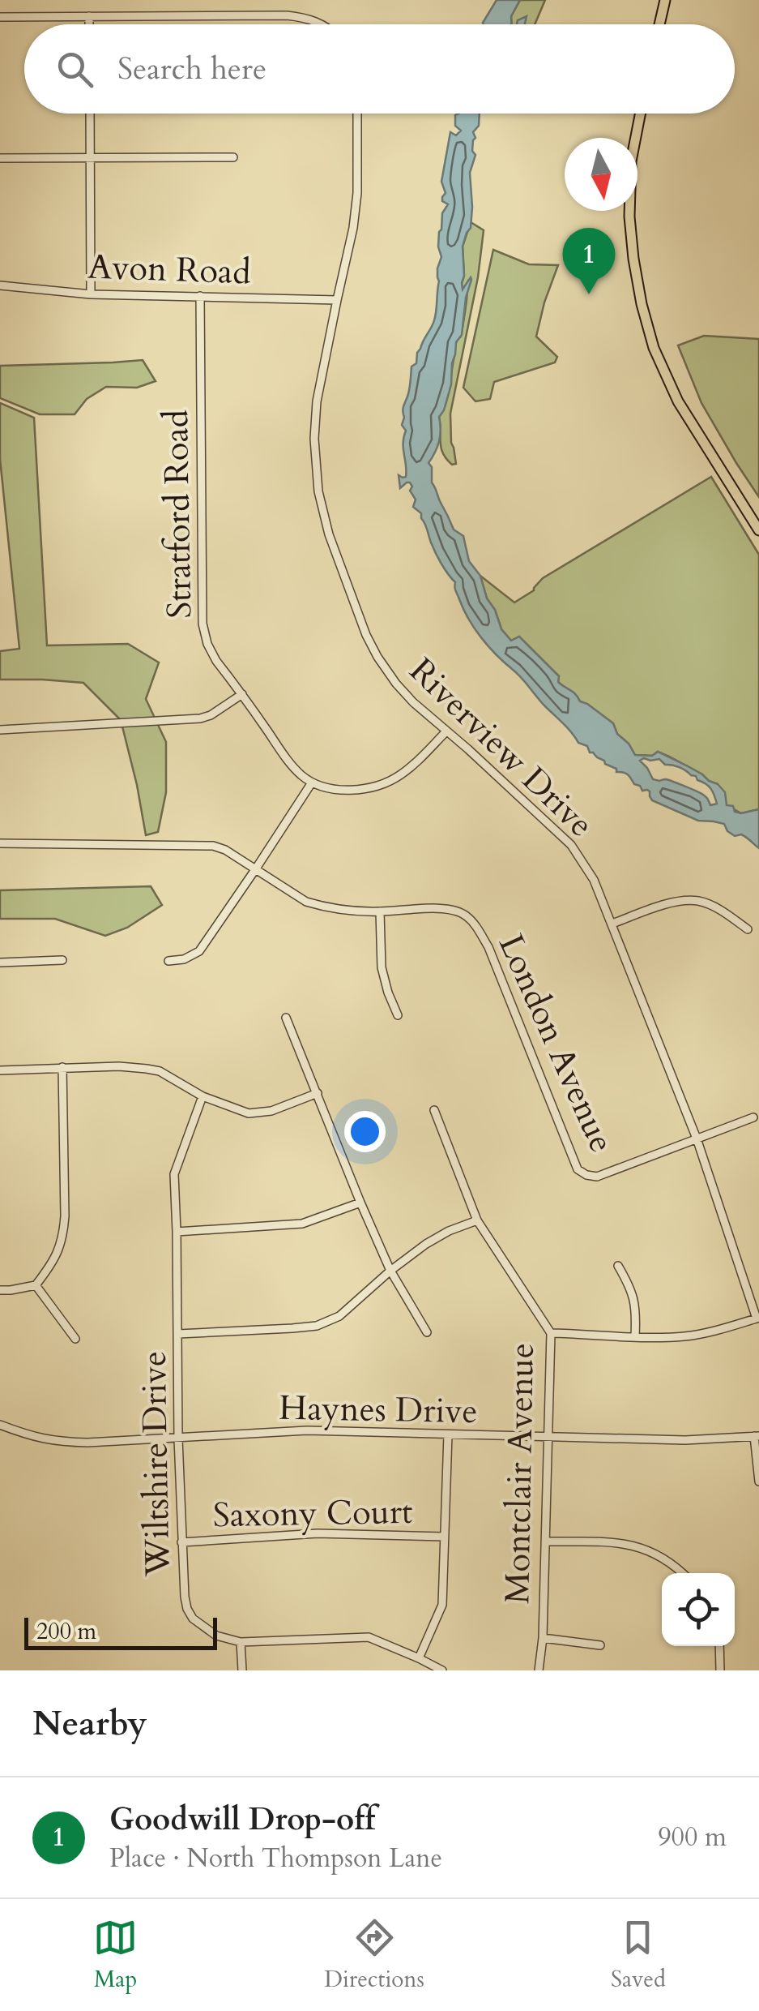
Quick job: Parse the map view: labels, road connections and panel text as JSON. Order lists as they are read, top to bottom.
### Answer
{
  "streets": {
    "street": [
      "Avon Road",
      "Stratford Road",
      "Riverview Drive",
      "London Avenue",
      "Haynes Drive",
      "Wiltshire Drive",
      "Montclair Avenue",
      "Saxony Court"
    ]
  },
  "crossings": [
    ["Avon Road", "Stratford Road"],
    ["Avon Road", "Riverview Drive"],
    ["Riverview Drive", "London Avenue"],
    ["Haynes Drive", "Wiltshire Drive"],
    ["Haynes Drive", "Montclair Avenue"],
    ["Wiltshire Drive", "Saxony Court"]
  ],
  "scale_bar": "200 m",
  "north": "bottom",
  "page": {
    "search": "Search here",
    "pins": "1",
    "scale": "200 m",
    "heading": "Nearby",
    "list": [
      {
        "mark": "1",
        "name": "Goodwill Drop-off",
        "note": "Place · North Thompson Lane",
        "value": "900 m"
      }
    ],
    "nav": ["Map", "Directions", "Saved"]
  }
}
